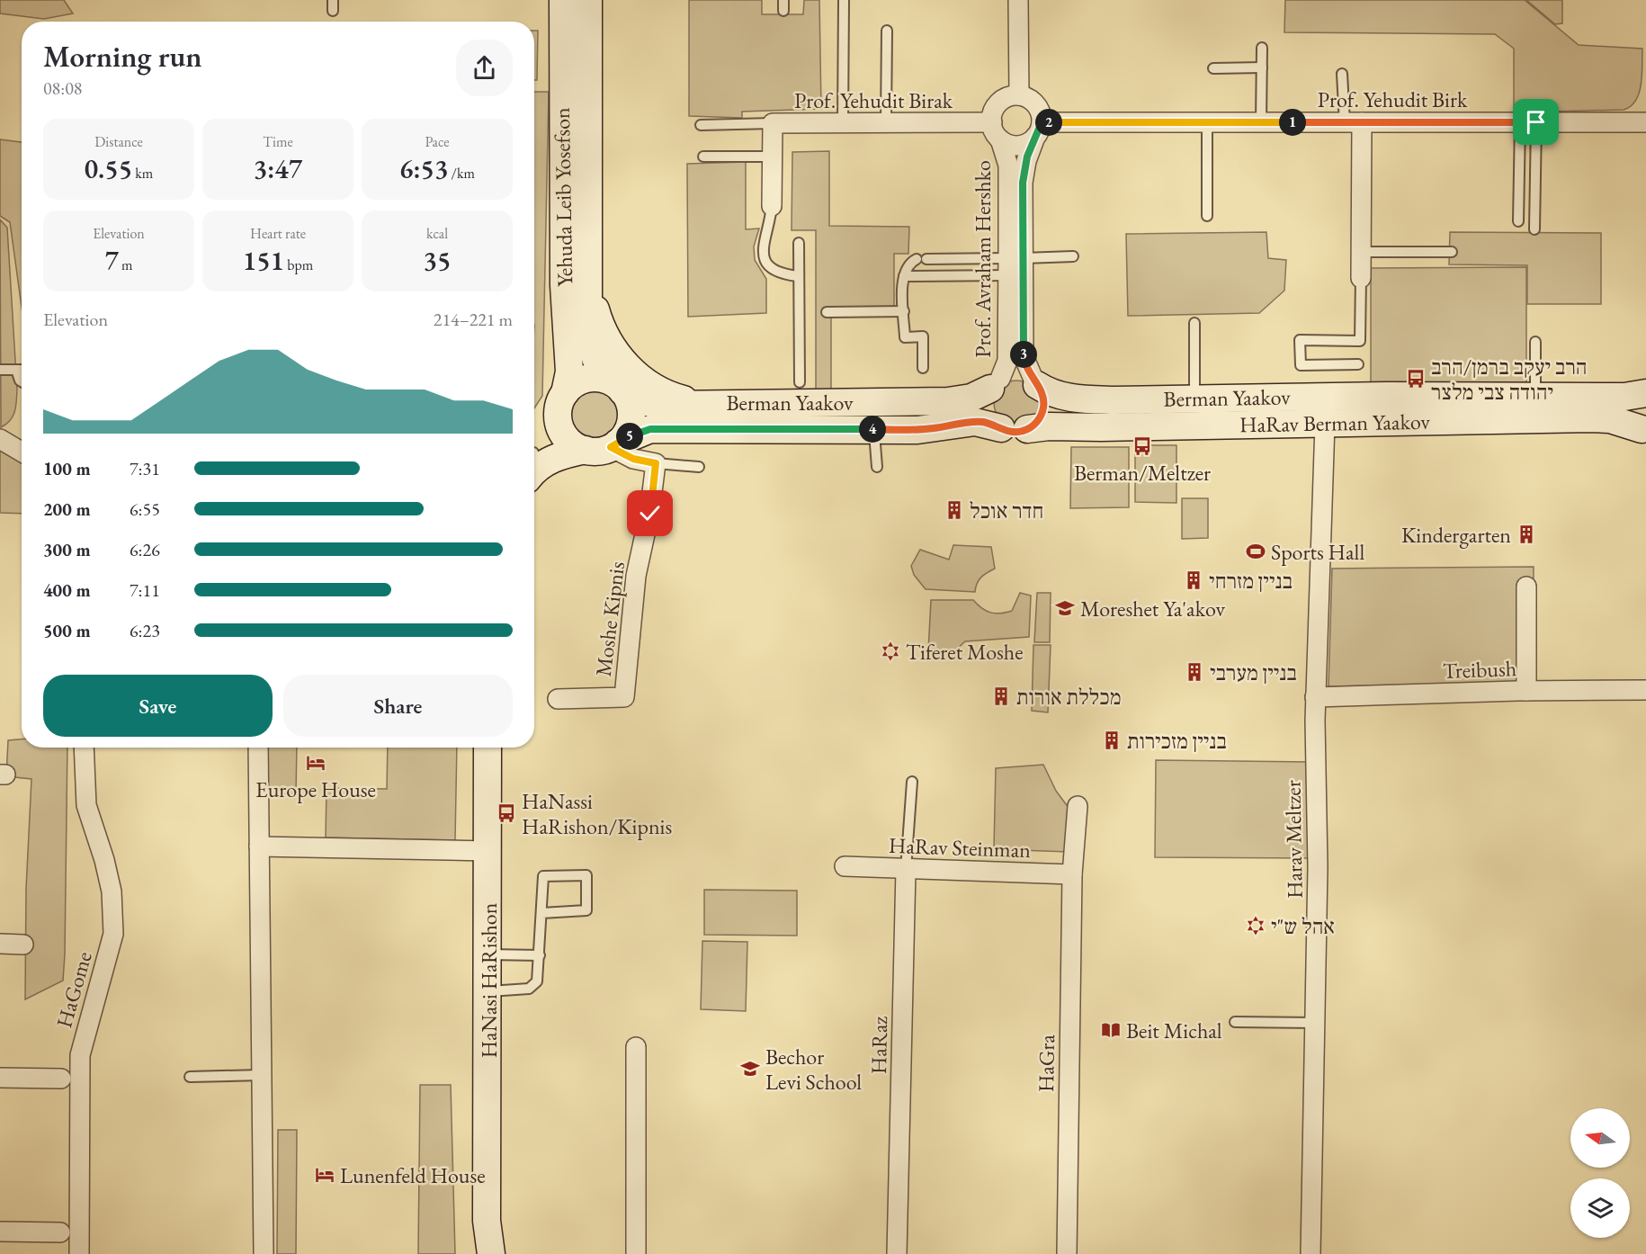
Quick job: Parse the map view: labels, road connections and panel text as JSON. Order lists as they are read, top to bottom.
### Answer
{
  "streets": {
    "street": [
      "Prof. Yehudit Birk",
      "Prof. Yehudit Birak",
      "Yehuda Leib Yosefson",
      "Prof. Avraham Hershko",
      "Berman Yaakov",
      "HaRav Berman Yaakov",
      "Moshe Kipnis",
      "Treibush",
      "Harav Meltzer",
      "HaRav Steinman",
      "HaNasi HaRishon",
      "HaGome",
      "HaRaz",
      "HaGra"
    ]
  },
  "crossings": [
    ["Prof. Yehudit Birk", "Prof. Yehudit Birak"],
    ["Prof. Yehudit Birk", "Prof. Avraham Hershko"],
    ["Prof. Yehudit Birak", "Prof. Avraham Hershko"],
    ["Yehuda Leib Yosefson", "Berman Yaakov"],
    ["Prof. Avraham Hershko", "Berman Yaakov"],
    ["Prof. Avraham Hershko", "HaRav Berman Yaakov"],
    ["Berman Yaakov", "HaRav Berman Yaakov"],
    ["HaRav Berman Yaakov", "Harav Meltzer"],
    ["Treibush", "Harav Meltzer"],
    ["HaRav Steinman", "HaRaz"],
    ["HaRav Steinman", "HaGra"]
  ],
  "places": {
    "bus stop": ["הרב יעקב ברמן/הרב יהודה צבי מלצר", "Berman/Meltzer", "HaNassi HaRishon/Kipnis"],
    "building": [
      "חדר אוכל",
      "Kindergarten",
      "בניין מזרחי",
      "בניין מערבי",
      "מכללת אורות",
      "בניין מזכירות"
    ],
    "sports": ["Sports Hall"],
    "school or university": ["Moreshet Ya'akov", "Bechor Levi School"],
    "synagogue": ["Tiferet Moshe", "אהל ש\"י"],
    "hotel": ["Europe House", "Lunenfeld House"],
    "library": ["Beit Michal"]
  },
  "north": "left",
  "page": {
    "heading": ["Morning run", "08:08"],
    "pins": [
      "1",
      "2",
      "3",
      "4",
      "5"
    ],
    "stats": [
      ["Distance", "0.55 km"],
      ["Time", "3:47"],
      ["Pace", "6:53 /km"],
      ["Elevation", "7 m"],
      ["Heart rate", "151 bpm"],
      ["kcal", "35"]
    ],
    "chart": ["Elevation", "214–221 m"],
    "list": [
      {
        "name": "100 m",
        "note": "7:31"
      },
      {
        "name": "200 m",
        "note": "6:55"
      },
      {
        "name": "300 m",
        "note": "6:26"
      },
      {
        "name": "400 m",
        "note": "7:11"
      },
      {
        "name": "500 m",
        "note": "6:23"
      }
    ],
    "buttons": ["Save", "Share"]
  }
}
